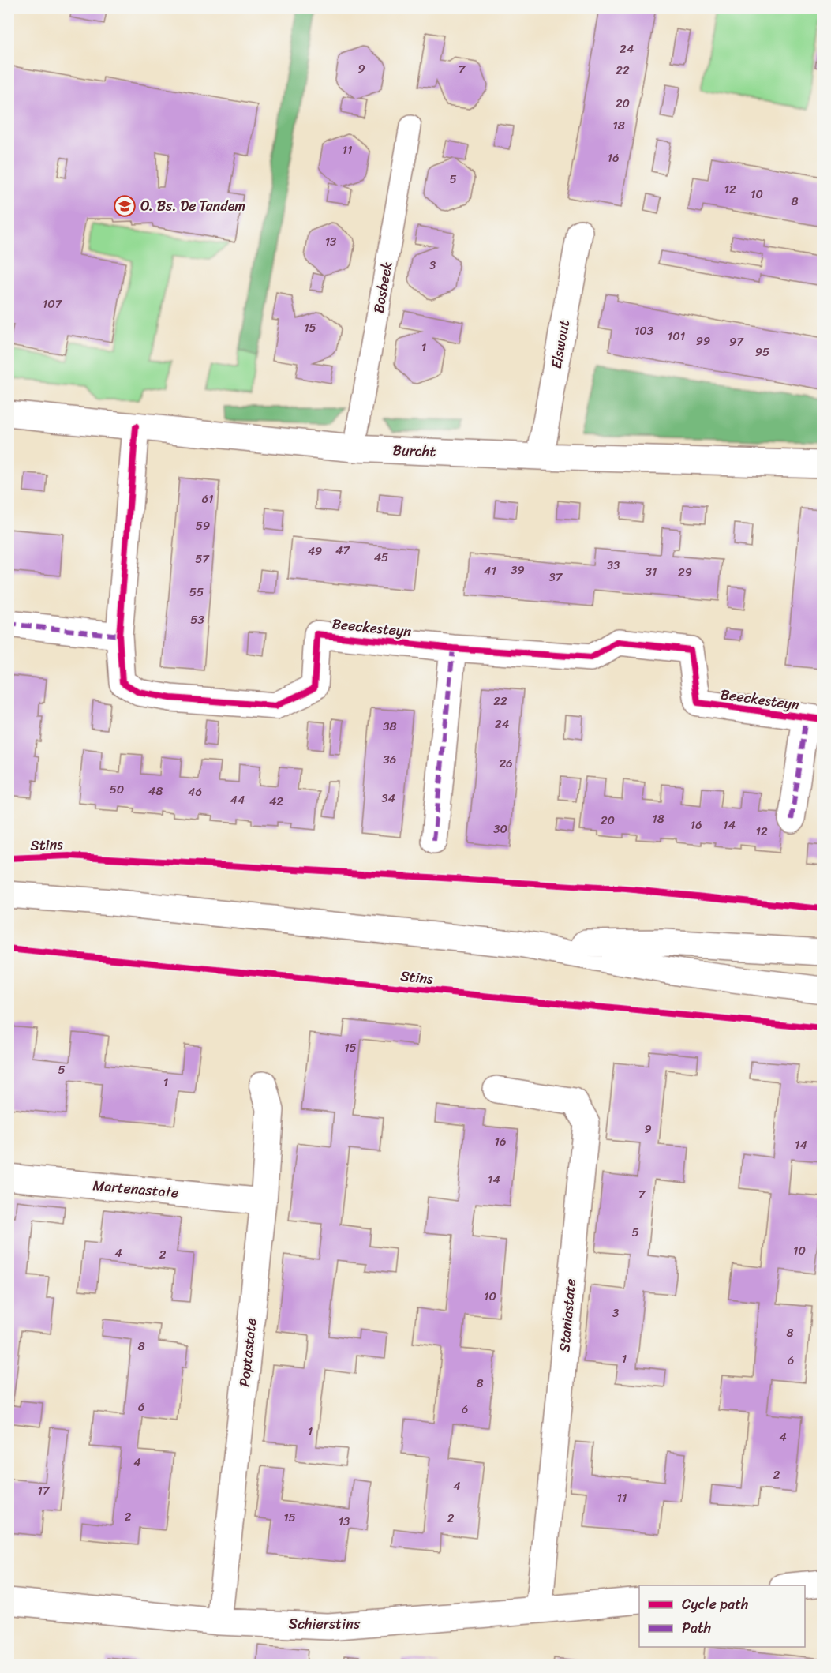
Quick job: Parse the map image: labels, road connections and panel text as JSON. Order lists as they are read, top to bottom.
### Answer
{
  "streets": {
    "street": [
      "Elswout",
      "Burcht",
      "Beeckesteyn",
      "Martenastate",
      "Staniastate",
      "Poptastate",
      "Schierstins"
    ],
    "lane": ["Bosbeek"],
    "cycle path": ["Stins"]
  },
  "crossings": [
    ["Bosbeek", "Burcht"],
    ["Elswout", "Burcht"],
    ["Burcht", "Beeckesteyn"],
    ["Martenastate", "Poptastate"],
    ["Staniastate", "Schierstins"],
    ["Poptastate", "Schierstins"]
  ],
  "places": {
    "school or university": ["O. Bs. De Tandem"]
  },
  "house_numbers": [
    "24",
    "9",
    "7",
    "22",
    "20",
    "18",
    "11",
    "16",
    "5",
    "12",
    "10",
    "8",
    "13",
    "3",
    "107",
    "15",
    "103",
    "101",
    "99",
    "97",
    "1",
    "95",
    "61",
    "59",
    "47",
    "49",
    "45",
    "57",
    "33",
    "39",
    "41",
    "31",
    "29",
    "37",
    "55",
    "53",
    "22",
    "24",
    "38",
    "36",
    "26",
    "50",
    "48",
    "46",
    "34",
    "44",
    "42",
    "18",
    "20",
    "16",
    "14",
    "30",
    "12",
    "15",
    "5",
    "1",
    "9",
    "16",
    "14",
    "14",
    "7",
    "5",
    "10",
    "4",
    "2",
    "10",
    "3",
    "8",
    "8",
    "1",
    "6",
    "8",
    "6",
    "6",
    "1",
    "4",
    "4",
    "2",
    "4",
    "17",
    "11",
    "2",
    "15",
    "2",
    "13"
  ],
  "legend": ["Cycle path", "Path"]
}
